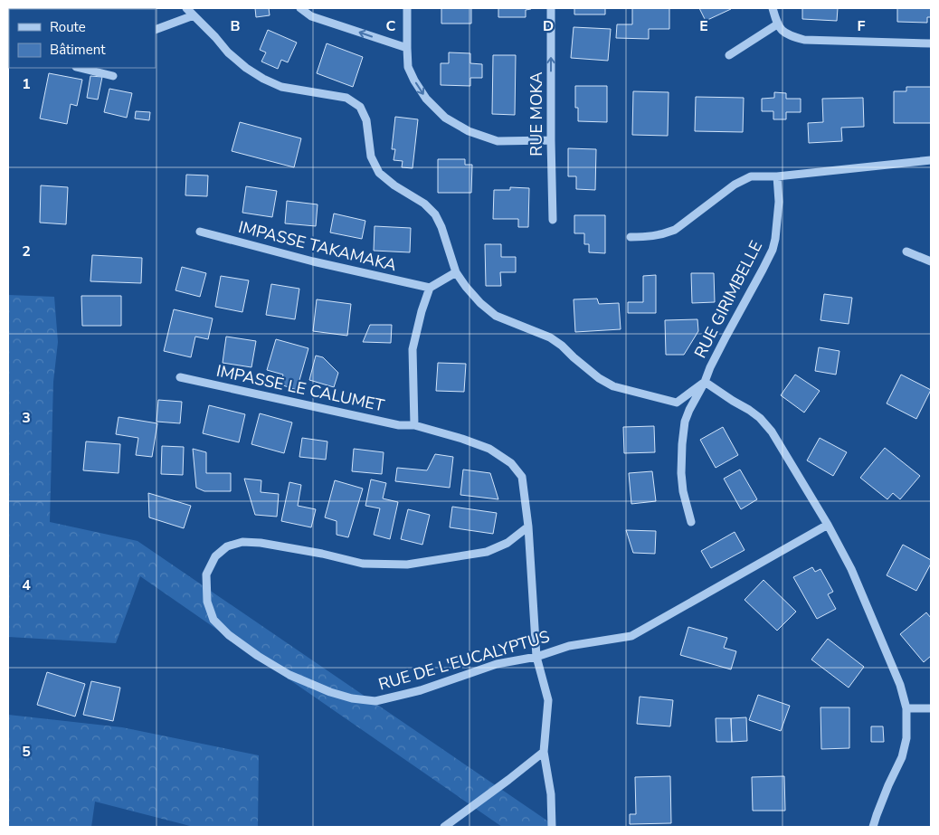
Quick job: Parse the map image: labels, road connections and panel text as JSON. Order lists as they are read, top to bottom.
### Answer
{
  "streets": {
    "street": [
      "RUE MOKA",
      "IMPASSE TAKAMAKA",
      "RUE GIRIMBELLE",
      "IMPASSE LE CALUMET",
      "RUE DE L'EUCALYPTUS"
    ]
  },
  "one_way": ["RUE MOKA"],
  "legend": ["Route", "Bâtiment"],
  "grid": {
    "columns": [
      "B",
      "C",
      "D",
      "E",
      "F"
    ],
    "rows": [
      "1",
      "2",
      "3",
      "4",
      "5"
    ]
  }
}
